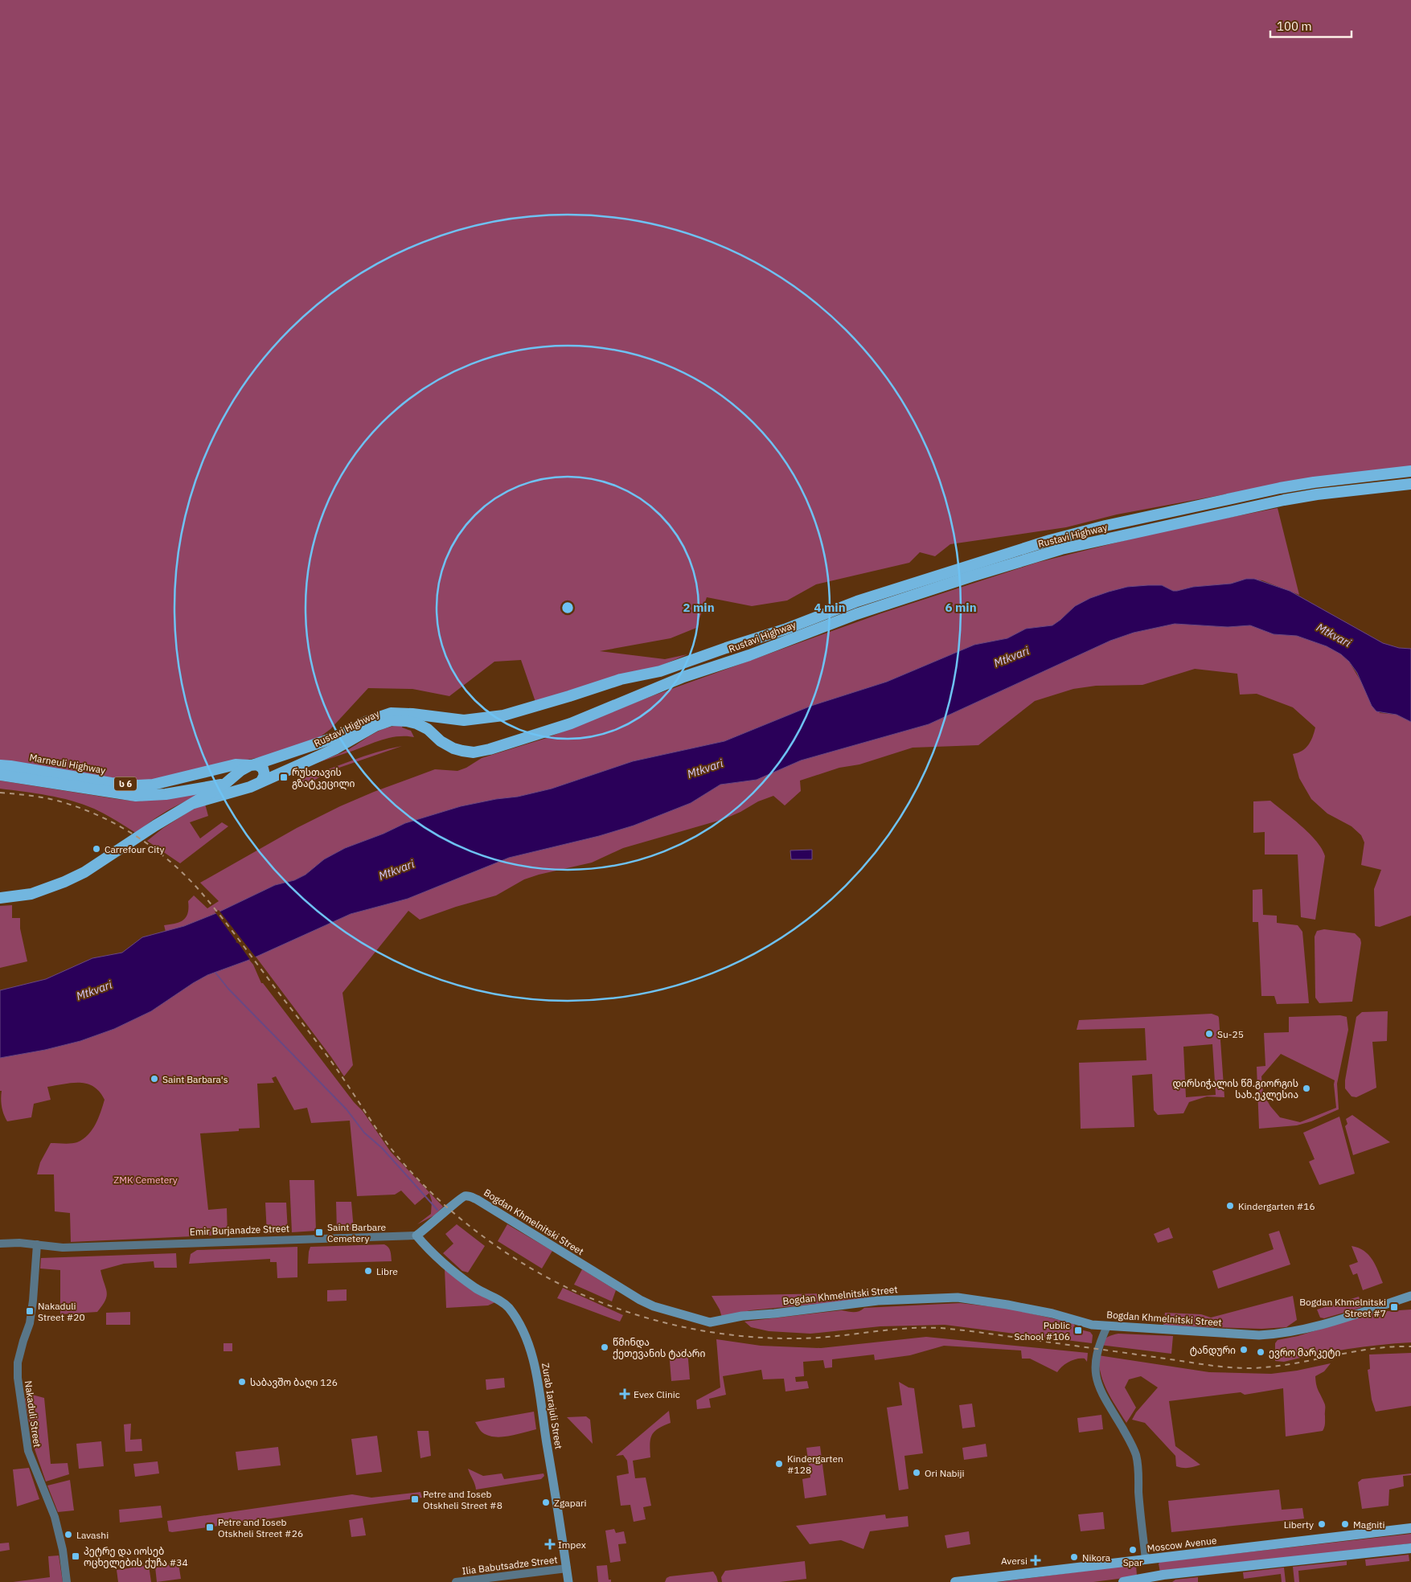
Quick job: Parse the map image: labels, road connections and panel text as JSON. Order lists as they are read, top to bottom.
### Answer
{
  "streets": {
    "highway": ["Rustavi Highway", "Marneuli Highway", "ს 6"],
    "main road": ["Bogdan Khmelnitski Street", "Zurab Iarajuli Street", "Moscow Avenue"],
    "street": ["Emir Burjanadze Street", "Nakaduli Street", "Ilia Babutsadze Street"]
  },
  "crossings": [
    ["Rustavi Highway", "Marneuli Highway"],
    ["Bogdan Khmelnitski Street", "Emir Burjanadze Street"],
    ["Bogdan Khmelnitski Street", "Zurab Iarajuli Street"],
    ["Emir Burjanadze Street", "Zurab Iarajuli Street"],
    ["Emir Burjanadze Street", "Nakaduli Street"],
    ["Zurab Iarajuli Street", "Ilia Babutsadze Street"]
  ],
  "water": ["Mtkvari"],
  "parks": ["ZMK Cemetery"],
  "places": {
    "transit": [
      "რუსთავის გზატკეცილი",
      "Saint Barbare Cemetery",
      "Bogdan Khmelnitski Street #7",
      "Nakaduli Street #20",
      "Public School #106",
      "Petre and Ioseb Otskheli Street #8",
      "Petre and Ioseb Otskheli Street #26",
      "პეტრე და იოსებ ოცხელების ქუჩა #34"
    ],
    "other": [
      "Carrefour City",
      "Su-25",
      "Saint Barbara's",
      "დირსიჭალის წმ.გიორგის სახ.ეკლესია",
      "Kindergarten #16",
      "Libre",
      "წმინდა ქეთევანის ტაძარი",
      "ტანდური",
      "ევრო მარკეტი",
      "საბავშო ბაღი 126",
      "Kindergarten #128",
      "Ori Nabiji",
      "Zgapari",
      "Liberty",
      "Magniti",
      "Lavashi",
      "Spar",
      "Nikora"
    ],
    "health": ["Evex Clinic", "Impex", "Aversi"]
  },
  "scale_bar": "100 m",
  "rings": ["2 min", "4 min", "6 min"]
}
